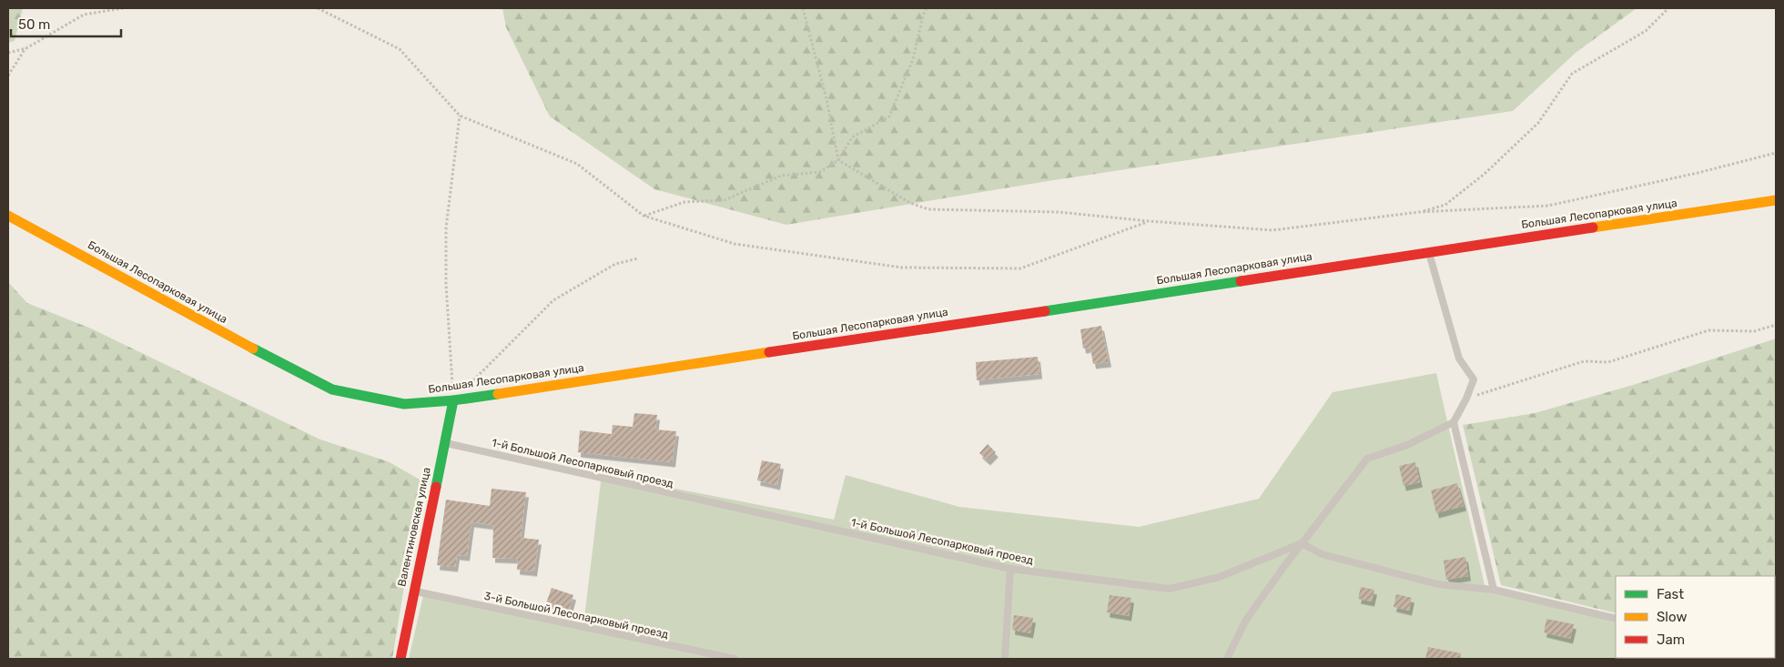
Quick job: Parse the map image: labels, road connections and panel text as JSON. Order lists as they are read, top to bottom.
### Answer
{
  "streets": {
    "main road": ["Большая Лесопарковая улица", "Валентиновская улица"],
    "lane": ["1-й Большой Лесопарковый проезд", "3-й Большой Лесопарковый проезд"]
  },
  "crossings": [
    ["Большая Лесопарковая улица", "Валентиновская улица"],
    ["1-й Большой Лесопарковый проезд", "Валентиновская улица"],
    ["Валентиновская улица", "3-й Большой Лесопарковый проезд"]
  ],
  "legend": ["Fast", "Slow", "Jam"],
  "scale_bar": "50 m"
}
